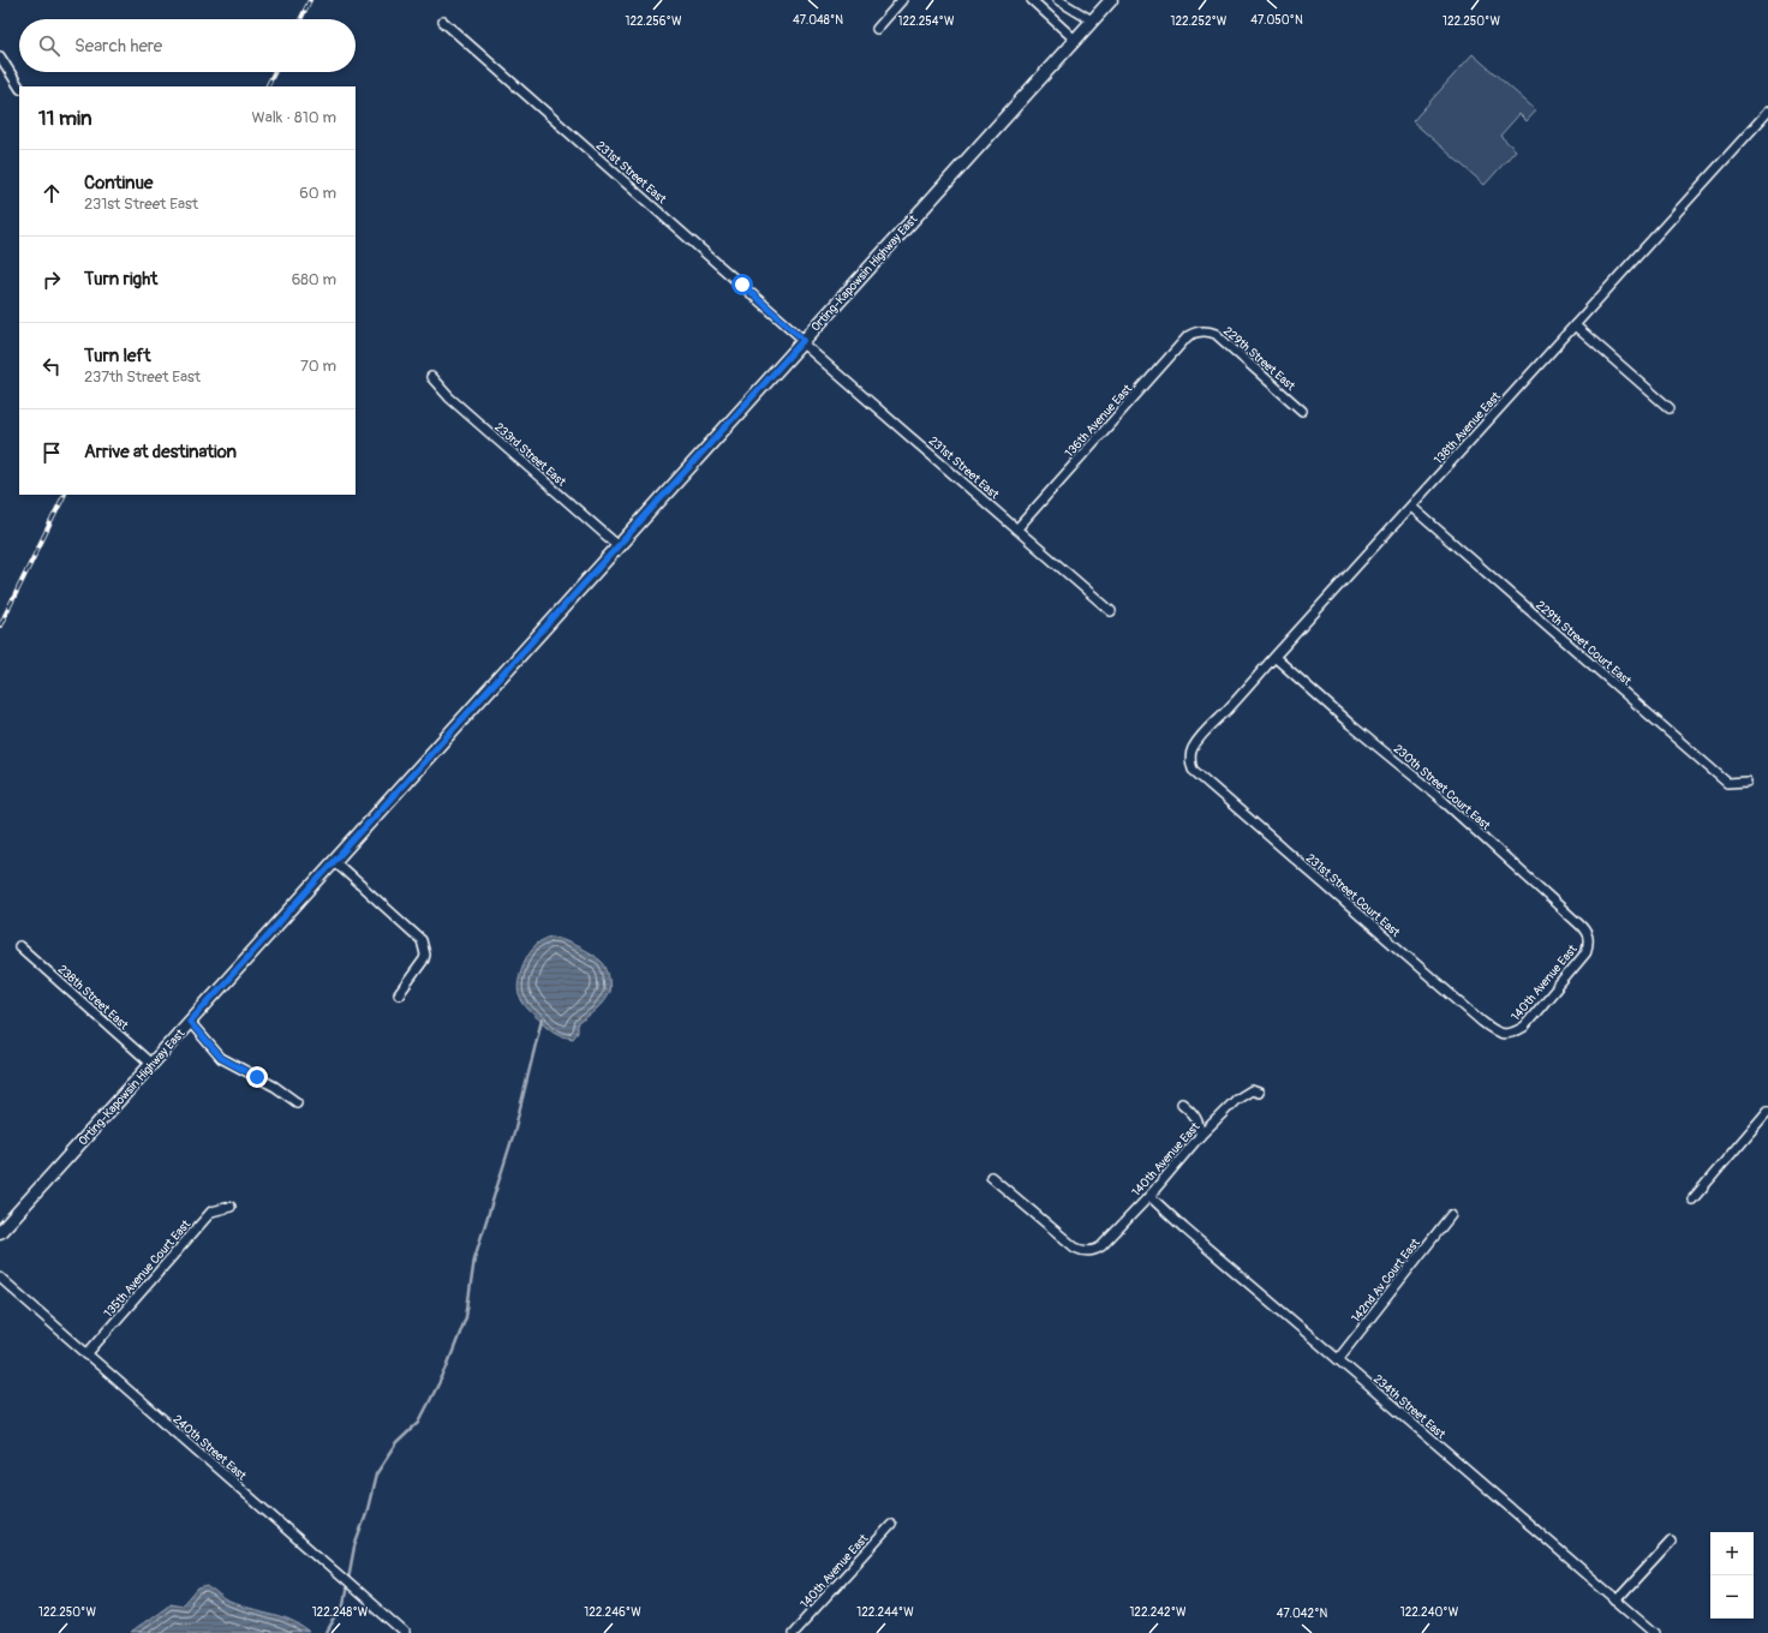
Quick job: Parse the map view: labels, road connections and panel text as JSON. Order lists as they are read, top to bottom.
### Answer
{
  "streets": {
    "main road": ["Orting-Kapowsin Highway East"],
    "street": [
      "231st Street East",
      "229th Street East",
      "136th Avenue East",
      "138th Avenue East",
      "233rd Street East",
      "229th Street Court East",
      "230th Street Court East",
      "231st Street Court East",
      "140th Avenue East",
      "238th Street East",
      "135th Avenue Court East",
      "142nd Av Court East",
      "234th Street East",
      "240th Street East"
    ]
  },
  "crossings": [
    ["231st Street East", "Orting-Kapowsin Highway East"],
    ["231st Street East", "136th Avenue East"],
    ["Orting-Kapowsin Highway East", "233rd Street East"],
    ["Orting-Kapowsin Highway East", "238th Street East"],
    ["229th Street East", "136th Avenue East"],
    ["138th Avenue East", "229th Street Court East"],
    ["138th Avenue East", "230th Street Court East"],
    ["138th Avenue East", "231st Street Court East"],
    ["230th Street Court East", "140th Avenue East"],
    ["231st Street Court East", "140th Avenue East"],
    ["140th Avenue East", "234th Street East"],
    ["135th Avenue Court East", "240th Street East"],
    ["142nd Av Court East", "234th Street East"]
  ],
  "page": {
    "search": "Search here",
    "heading": ["11 min", "Walk · 810 m"],
    "list": [
      ["Continue", "231st Street East", "60 m"],
      ["Turn right", "680 m"],
      ["Turn left", "237th Street East", "70 m"],
      "Arrive at destination"
    ],
    "map_buttons": ["+", "−"]
  },
  "coordinates": [
    "47.048°N",
    "47.050°N",
    "122.256°W",
    "122.252°W",
    "122.250°W",
    "122.254°W",
    "122.248°W",
    "122.246°W",
    "122.244°W",
    "122.242°W",
    "122.240°W",
    "47.042°N"
  ]
}
